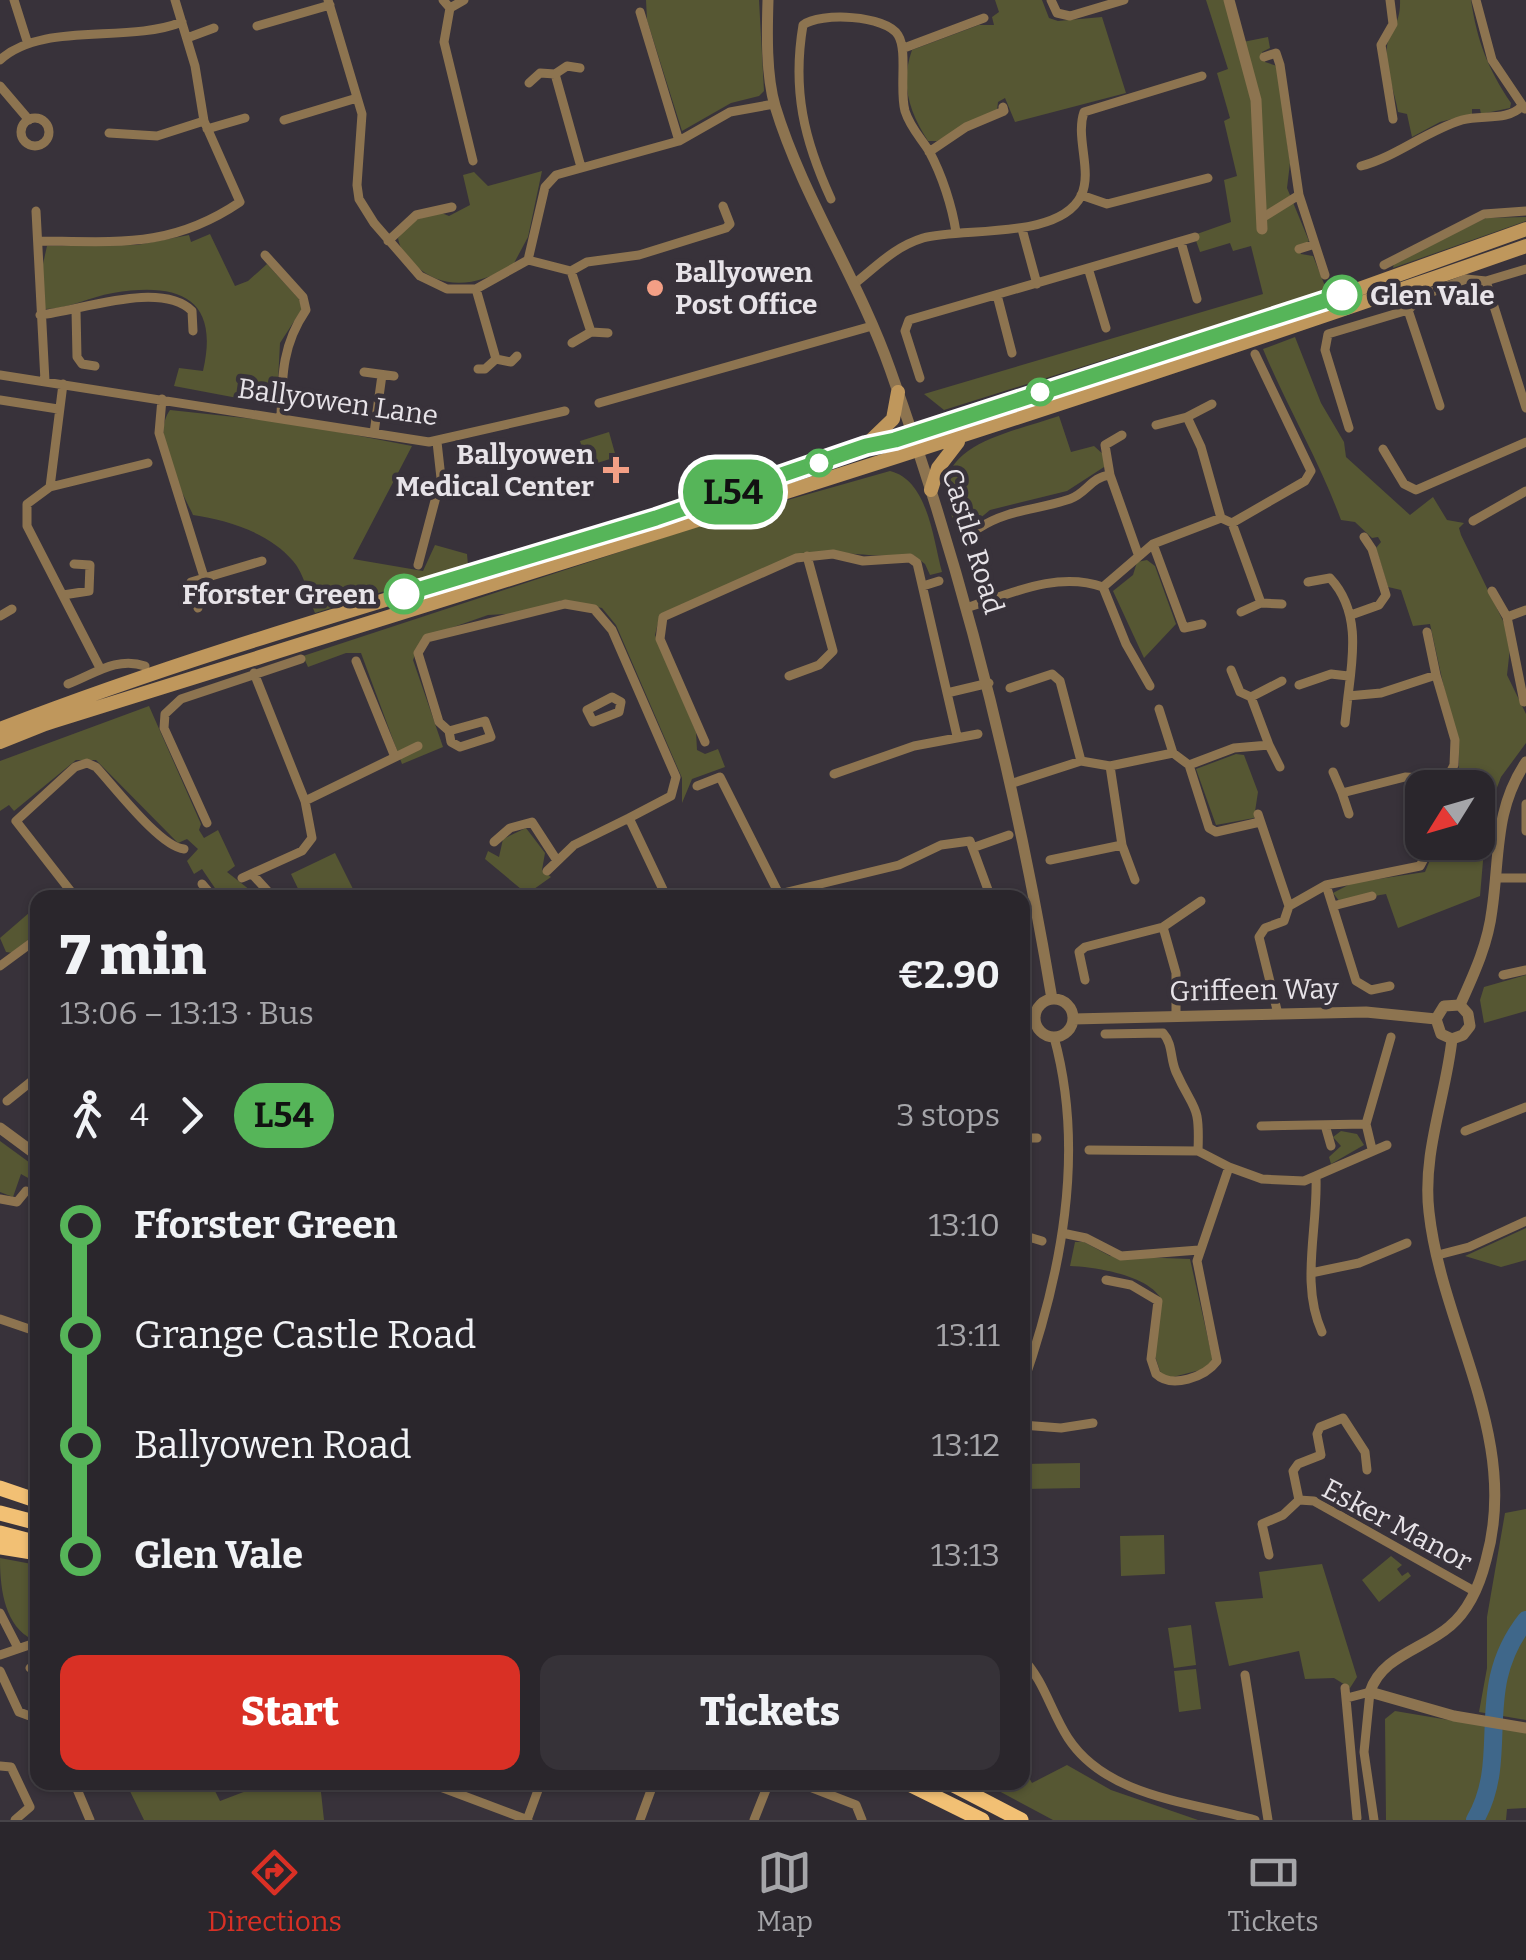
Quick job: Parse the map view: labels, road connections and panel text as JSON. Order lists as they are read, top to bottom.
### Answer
{
  "streets": {
    "street": [
      "Ballyowen Lane",
      "Castle Road",
      "Griffeen Way",
      "Esker Manor"
    ]
  },
  "places": {
    "other": ["Ballyowen Post Office", "Glen Vale", "Fforster Green"],
    "health": ["Ballyowen Medical Center"]
  },
  "lines": ["bus line L54"],
  "north": "bottom left",
  "page": {
    "on_map": "L54",
    "heading": ["7 min", "13:06 – 13:13 · Bus", "€2.90"],
    "legs": ["4", "L54", "3 stops"],
    "list": [
      {
        "name": "Fforster Green",
        "value": "13:10"
      },
      {
        "name": "Grange Castle Road",
        "value": "13:11"
      },
      {
        "name": "Ballyowen Road",
        "value": "13:12"
      },
      {
        "name": "Glen Vale",
        "value": "13:13"
      }
    ],
    "buttons": ["Start", "Tickets"],
    "tabs": ["Directions", "Map", "Tickets"]
  }
}
